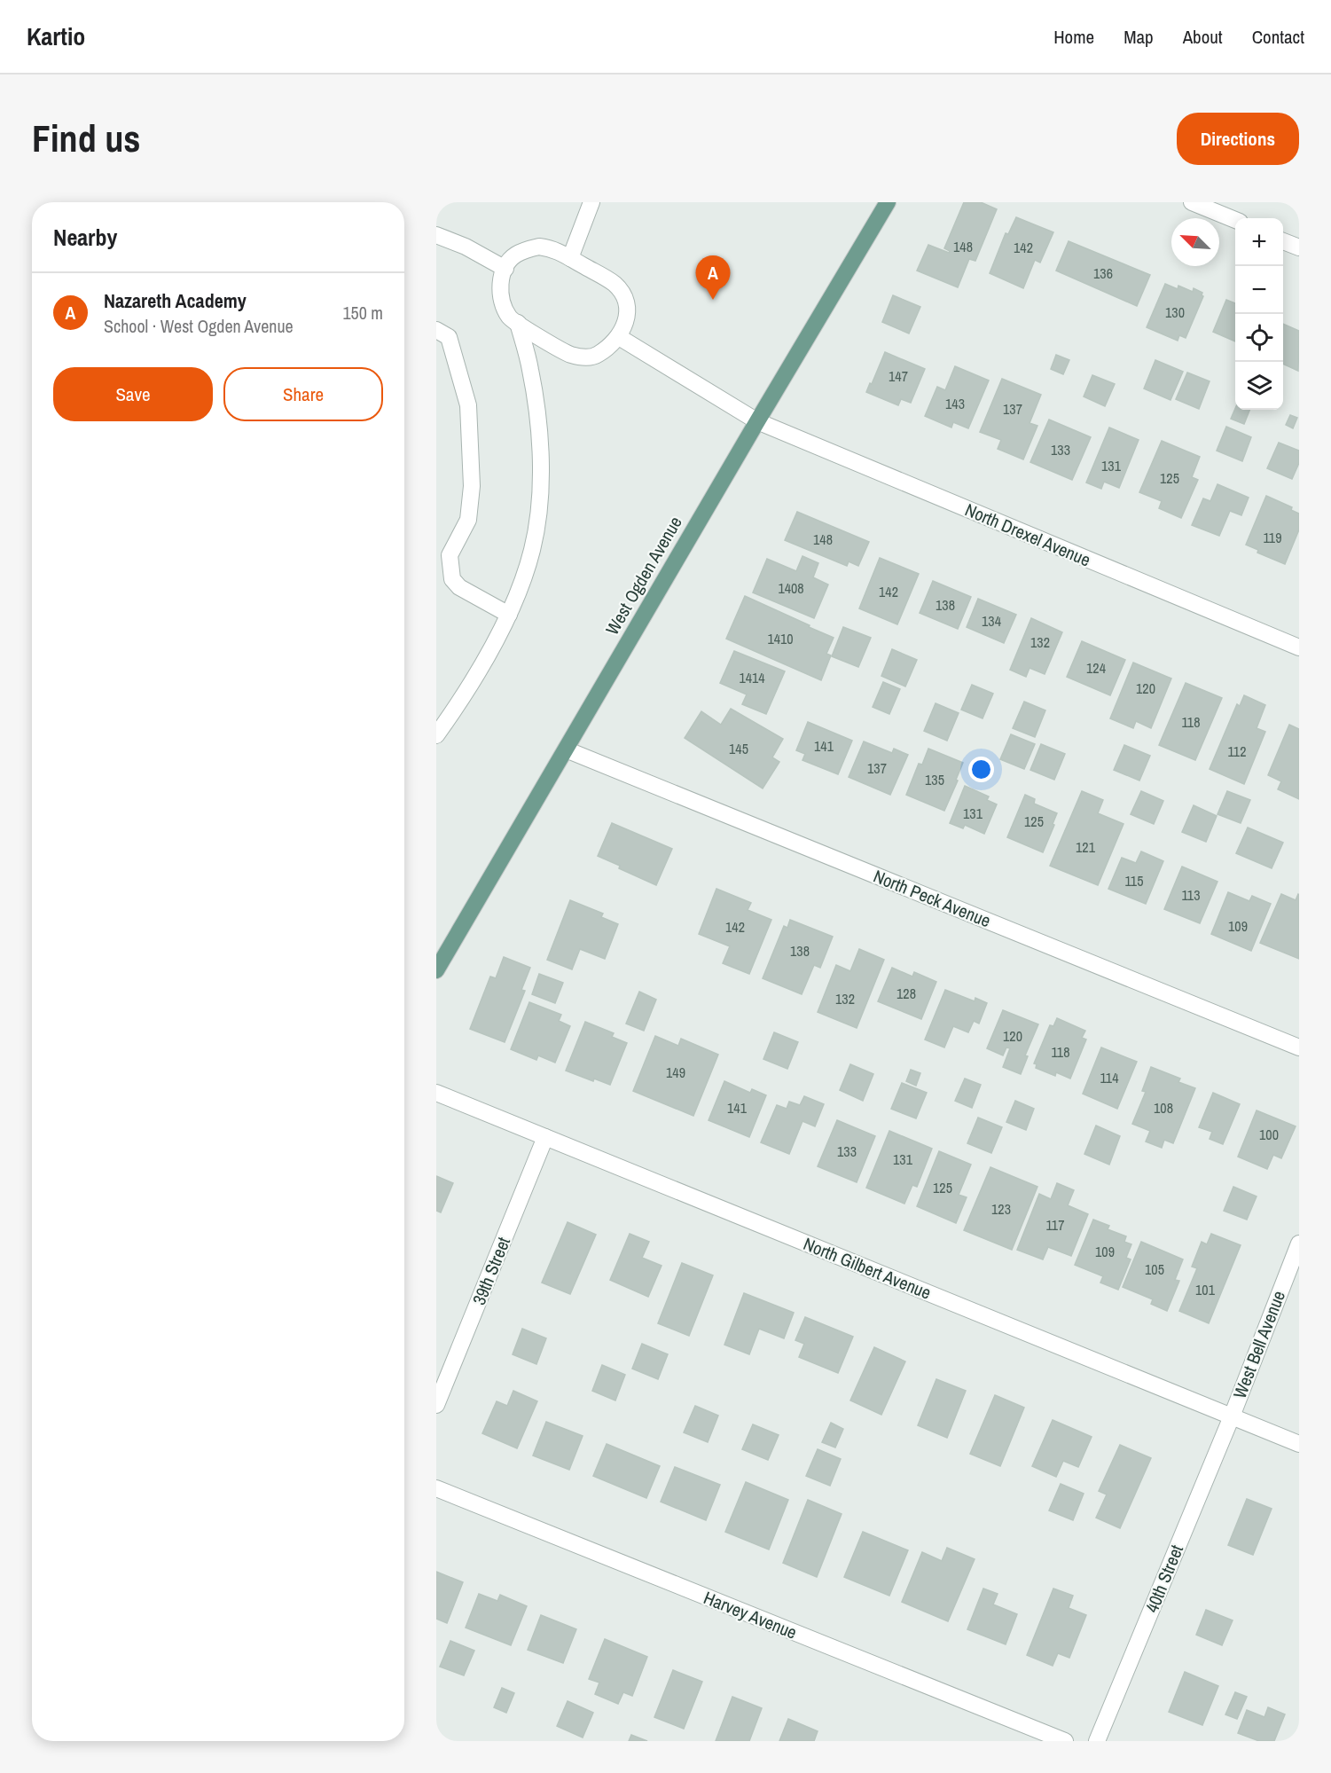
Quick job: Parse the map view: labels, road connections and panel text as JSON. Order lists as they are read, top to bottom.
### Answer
{
  "streets": {
    "main road": ["West Ogden Avenue"],
    "street": [
      "North Drexel Avenue",
      "North Peck Avenue",
      "North Gilbert Avenue",
      "39th Street",
      "West Bell Avenue",
      "40th Street",
      "Harvey Avenue"
    ]
  },
  "crossings": [
    ["North Drexel Avenue", "West Ogden Avenue"],
    ["West Ogden Avenue", "North Peck Avenue"],
    ["North Gilbert Avenue", "39th Street"],
    ["North Gilbert Avenue", "West Bell Avenue"],
    ["North Gilbert Avenue", "40th Street"],
    ["West Bell Avenue", "40th Street"]
  ],
  "house_numbers": [
    "148",
    "142",
    "136",
    "130",
    "147",
    "143",
    "137",
    "133",
    "131",
    "125",
    "119",
    "148",
    "1408",
    "142",
    "138",
    "134",
    "1410",
    "132",
    "124",
    "1414",
    "120",
    "118",
    "141",
    "145",
    "112",
    "137",
    "135",
    "131",
    "125",
    "121",
    "115",
    "113",
    "109",
    "142",
    "138",
    "128",
    "132",
    "120",
    "118",
    "149",
    "114",
    "141",
    "108",
    "100",
    "133",
    "131",
    "125",
    "123",
    "117",
    "109",
    "105",
    "101"
  ],
  "north": "top left",
  "page": {
    "header": "Kartio",
    "nav": [
      "Home",
      "Map",
      "About",
      "Contact"
    ],
    "buttons": [
      "Directions",
      ["Save", "Share"]
    ],
    "title": "Find us",
    "heading": "Nearby",
    "map_buttons": ["+", "−"],
    "pins": "A",
    "list": [
      {
        "mark": "A",
        "name": "Nazareth Academy",
        "note": "School · West Ogden Avenue",
        "value": "150 m"
      }
    ]
  }
}
